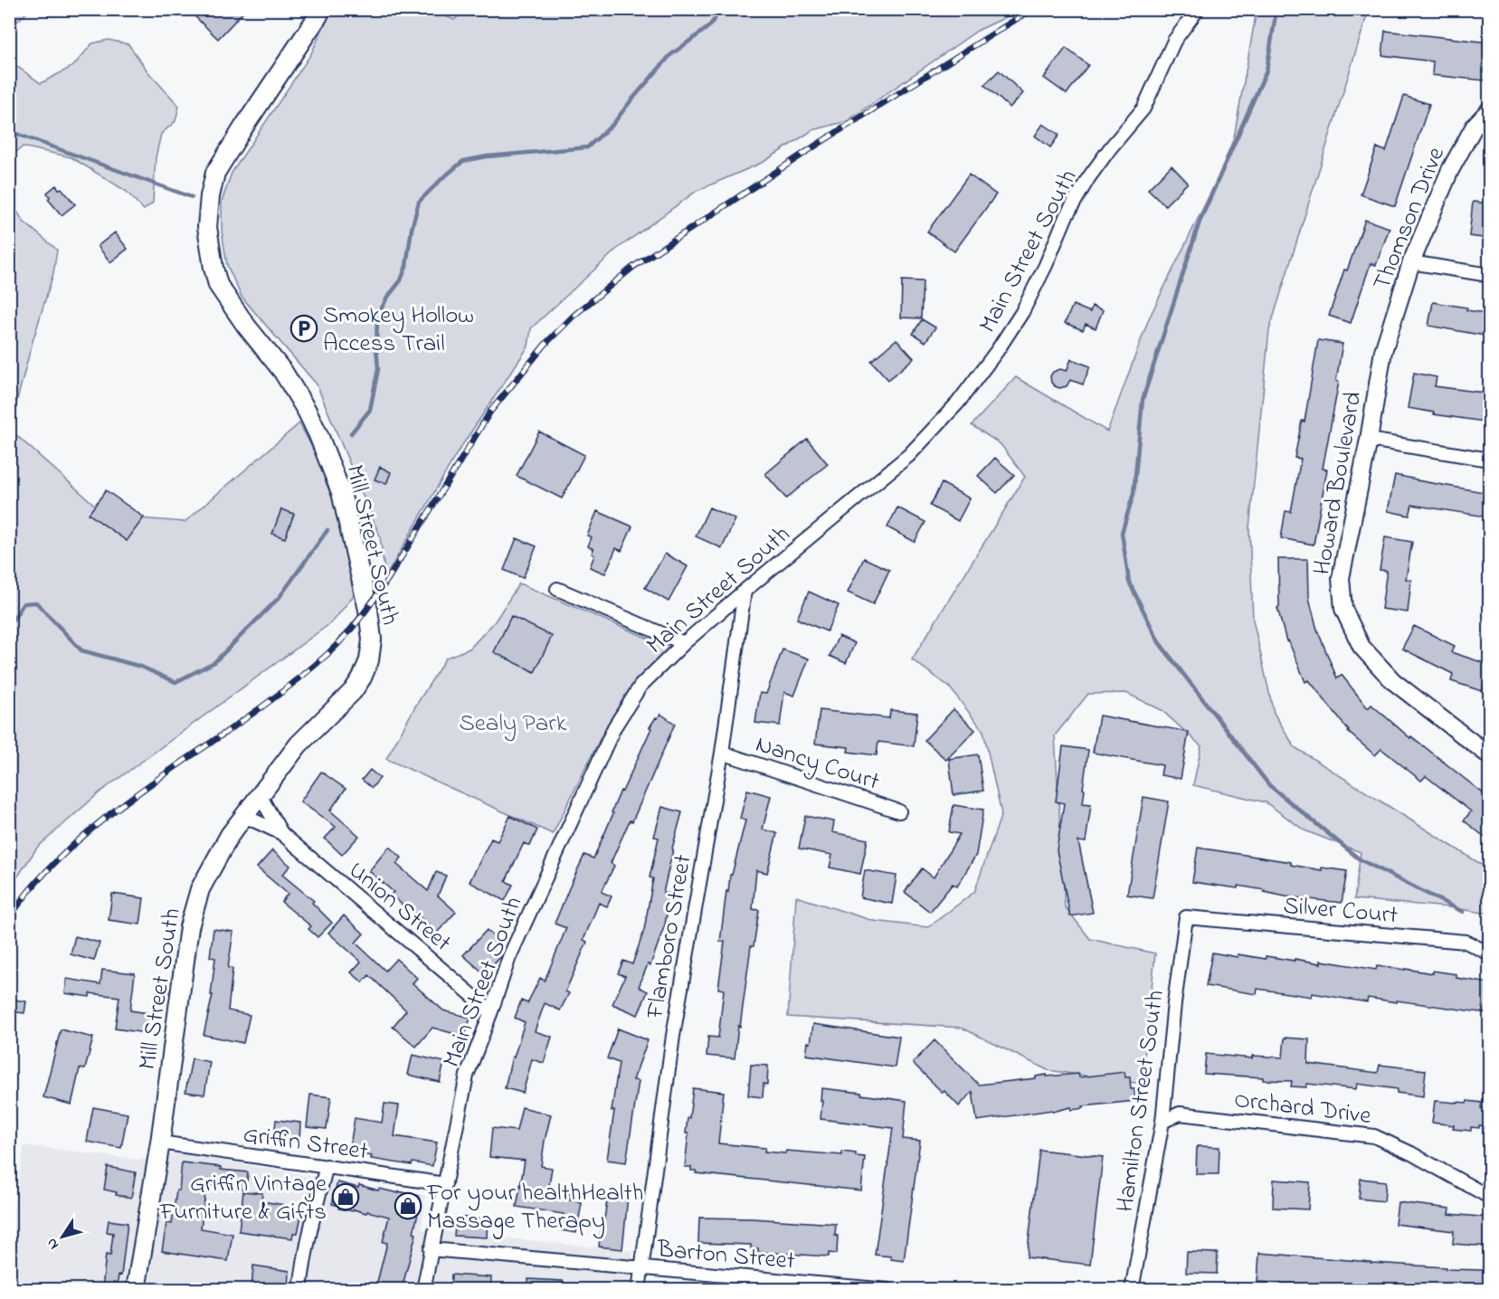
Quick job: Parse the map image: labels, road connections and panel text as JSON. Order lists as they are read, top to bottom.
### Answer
{
  "streets": {
    "main road": ["Mill Street South"],
    "street": [
      "Thomson Drive",
      "Main Street South",
      "Howard Boulevard",
      "Nancy Court",
      "Union Street",
      "Silver Court",
      "Flamboro Street",
      "Hamilton Street South",
      "Orchard Drive",
      "Griffin Street",
      "Barton Street"
    ]
  },
  "crossings": [
    ["Thomson Drive", "Howard Boulevard"],
    ["Main Street South", "Union Street"],
    ["Main Street South", "Flamboro Street"],
    ["Main Street South", "Griffin Street"],
    ["Main Street South", "Barton Street"],
    ["Mill Street South", "Union Street"],
    ["Mill Street South", "Griffin Street"],
    ["Nancy Court", "Flamboro Street"],
    ["Silver Court", "Hamilton Street South"],
    ["Flamboro Street", "Barton Street"],
    ["Hamilton Street South", "Orchard Drive"]
  ],
  "parks": ["Sealy Park"],
  "places": {
    "parking": ["Smokey Hollow Access Trail"],
    "shop": ["Griffin Vintage Furniture & Gifts", "For your healthHealth Massage Therapy"]
  },
  "north": "bottom left"
}
